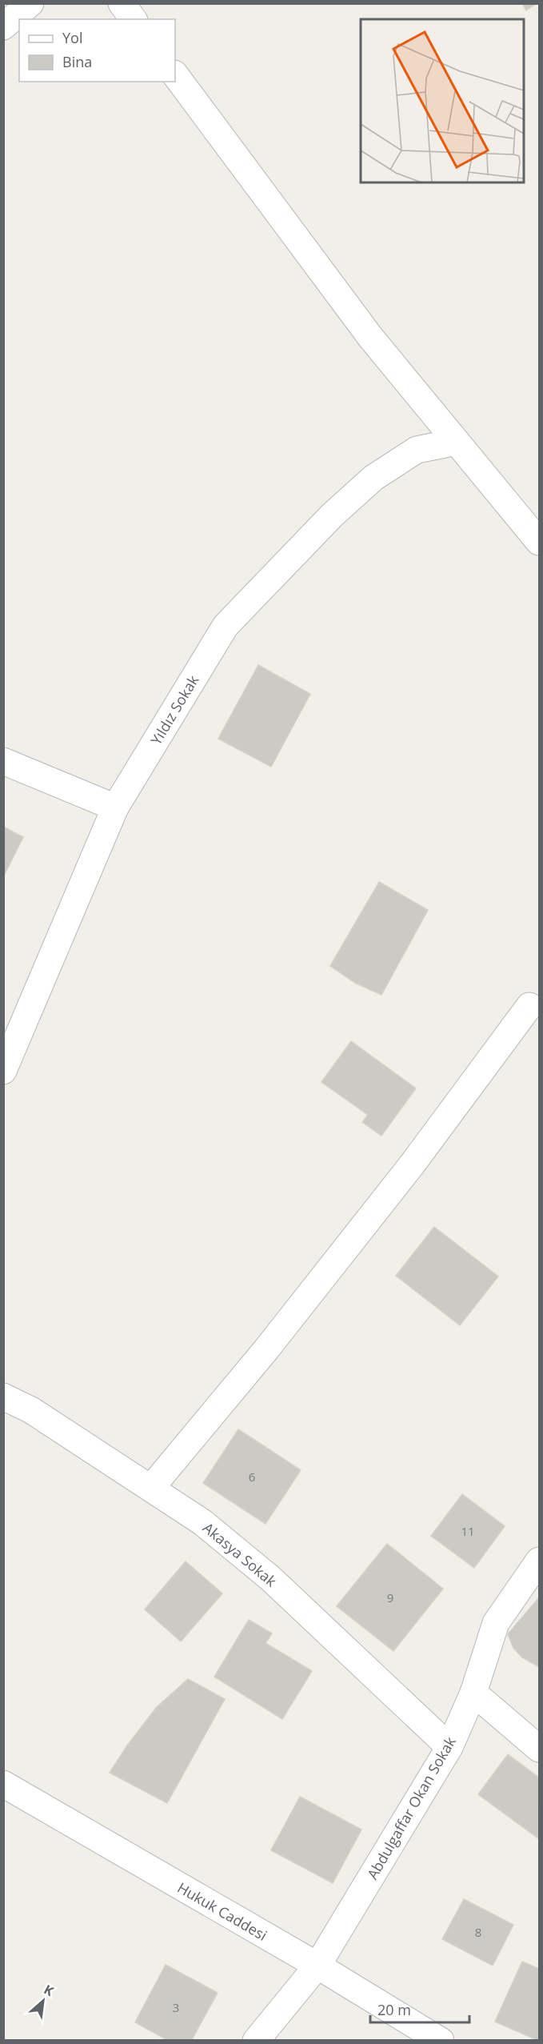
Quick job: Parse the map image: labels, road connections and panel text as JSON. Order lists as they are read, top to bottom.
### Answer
{
  "streets": {
    "street": [
      "Yıldız Sokak",
      "Akasya Sokak",
      "Abdulgaffar Okan Sokak",
      "Hukuk Caddesi"
    ]
  },
  "crossings": [
    ["Akasya Sokak", "Abdulgaffar Okan Sokak"],
    ["Abdulgaffar Okan Sokak", "Hukuk Caddesi"]
  ],
  "house_numbers": [
    "6",
    "11",
    "9",
    "8",
    "3"
  ],
  "legend": ["Yol", "Bina"],
  "scale_bar": "20 m",
  "north": "top right"
}
